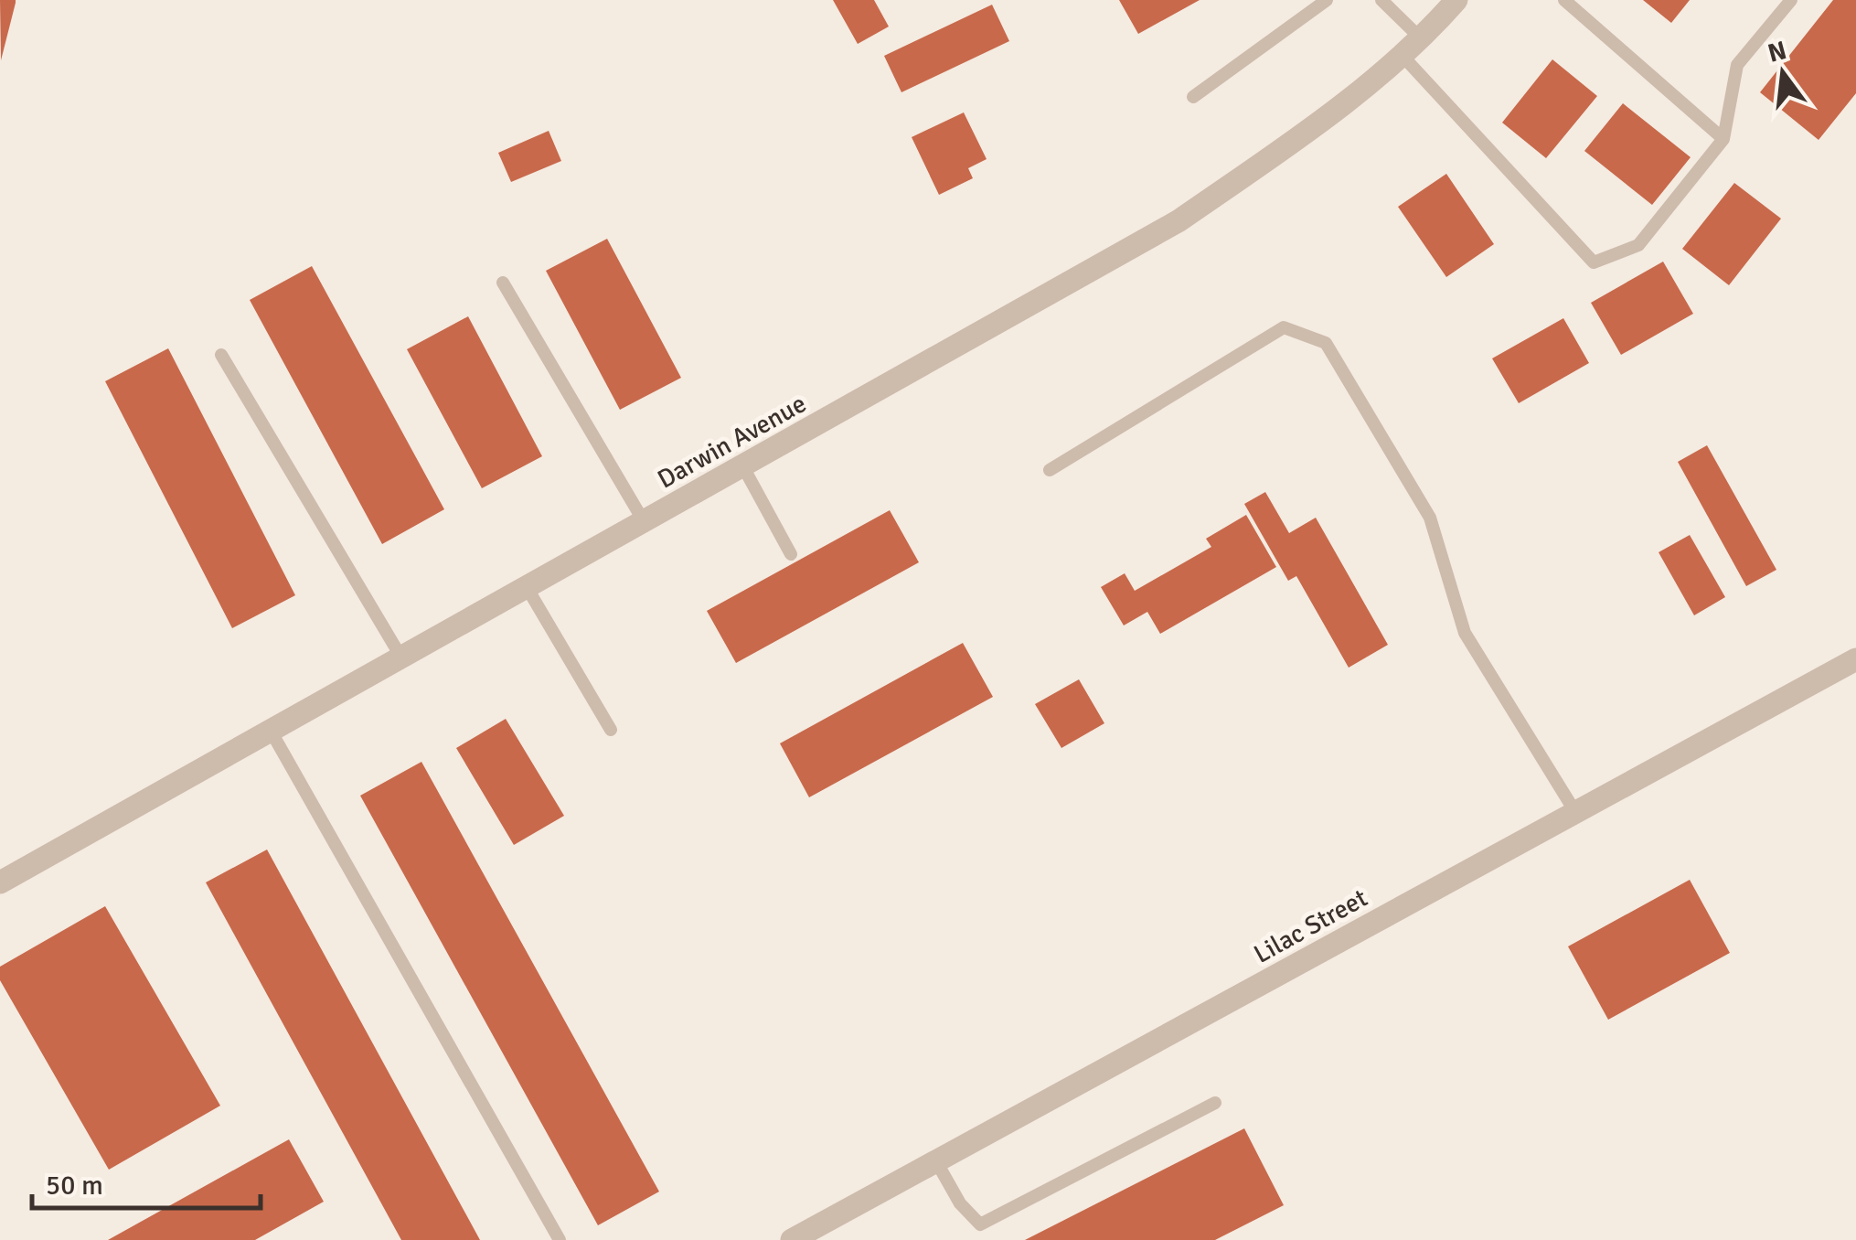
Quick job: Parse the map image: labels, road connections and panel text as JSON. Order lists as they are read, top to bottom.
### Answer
{
  "streets": {
    "street": ["Darwin Avenue", "Lilac Street"]
  },
  "scale_bar": "50 m",
  "north": "top"
}
